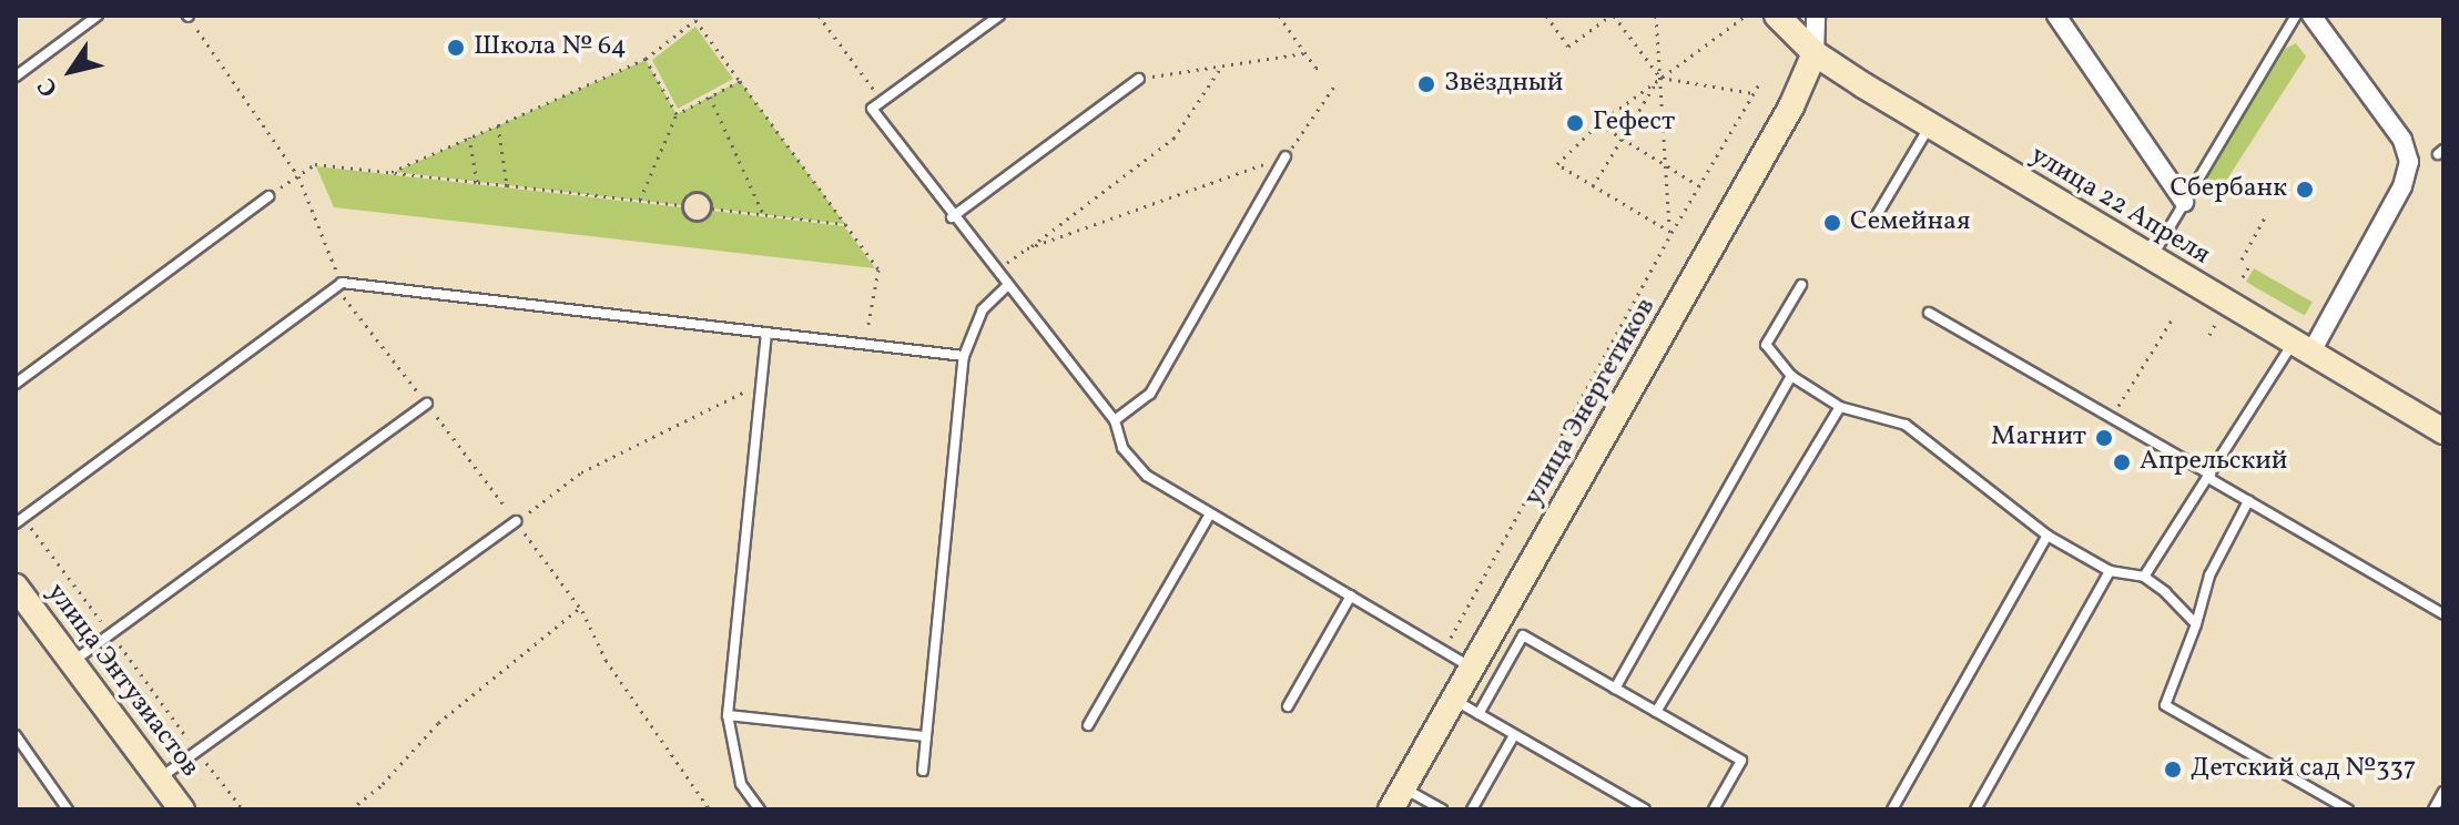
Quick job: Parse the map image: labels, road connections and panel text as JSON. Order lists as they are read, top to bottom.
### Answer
{
  "streets": {
    "main road": ["улица 22 Апреля", "улица Энергетиков", "улица Энтузиастов"]
  },
  "crossings": [
    ["улица 22 Апреля", "улица Энергетиков"]
  ],
  "places": [
    "Школа № 64",
    "Звёздный",
    "Гефест",
    "Сбербанк",
    "Семейная",
    "Магнит",
    "Апрельский",
    "Детский сад №337"
  ],
  "north": "bottom left"
}
